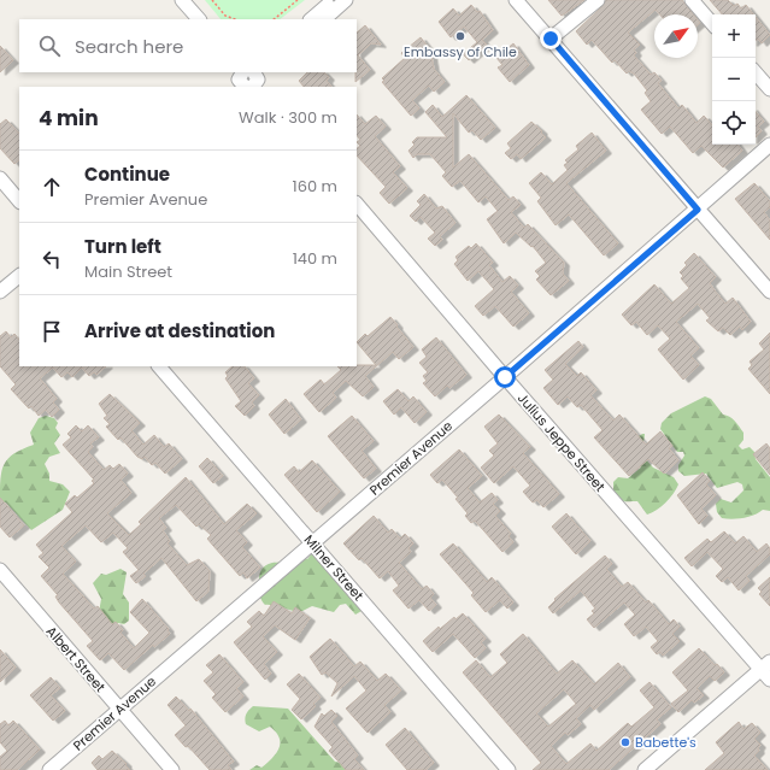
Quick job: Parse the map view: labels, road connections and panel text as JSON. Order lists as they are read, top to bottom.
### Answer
{
  "streets": {
    "street": [
      "Julius Jeppe Street",
      "Premier Avenue",
      "Milner Street",
      "Albert Street"
    ]
  },
  "crossings": [
    ["Julius Jeppe Street", "Premier Avenue"],
    ["Premier Avenue", "Milner Street"],
    ["Premier Avenue", "Albert Street"]
  ],
  "places": ["Embassy of Chile", "Babette's"],
  "north": "top right",
  "page": {
    "map_buttons": ["+", "−"],
    "search": "Search here",
    "heading": ["4 min", "Walk · 300 m"],
    "list": [
      ["Continue", "Premier Avenue", "160 m"],
      ["Turn left", "Main Street", "140 m"],
      "Arrive at destination"
    ]
  }
}
